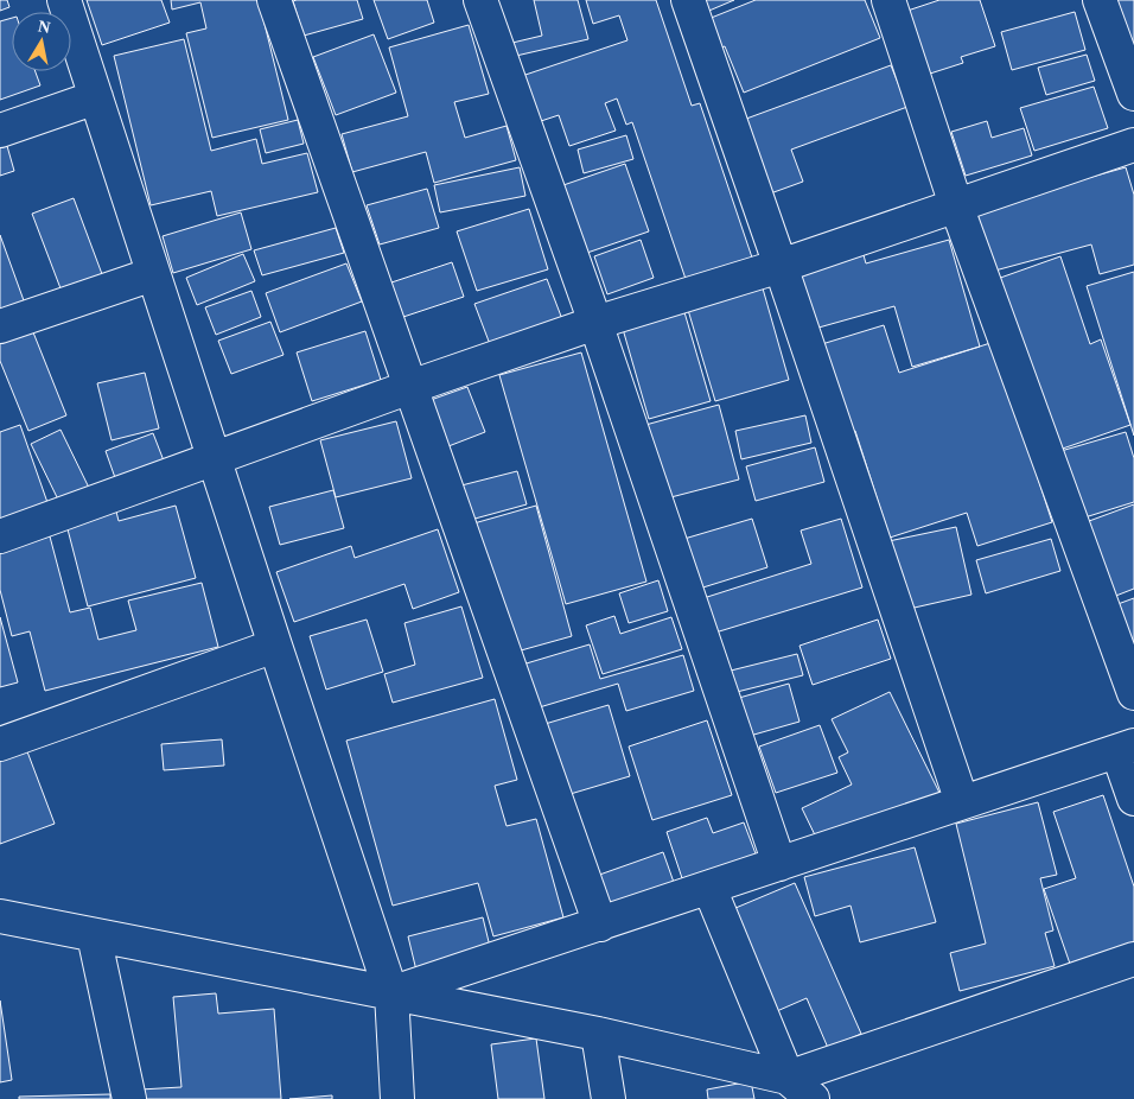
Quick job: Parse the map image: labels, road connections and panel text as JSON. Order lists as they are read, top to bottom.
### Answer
{
  "north": "top"
}
